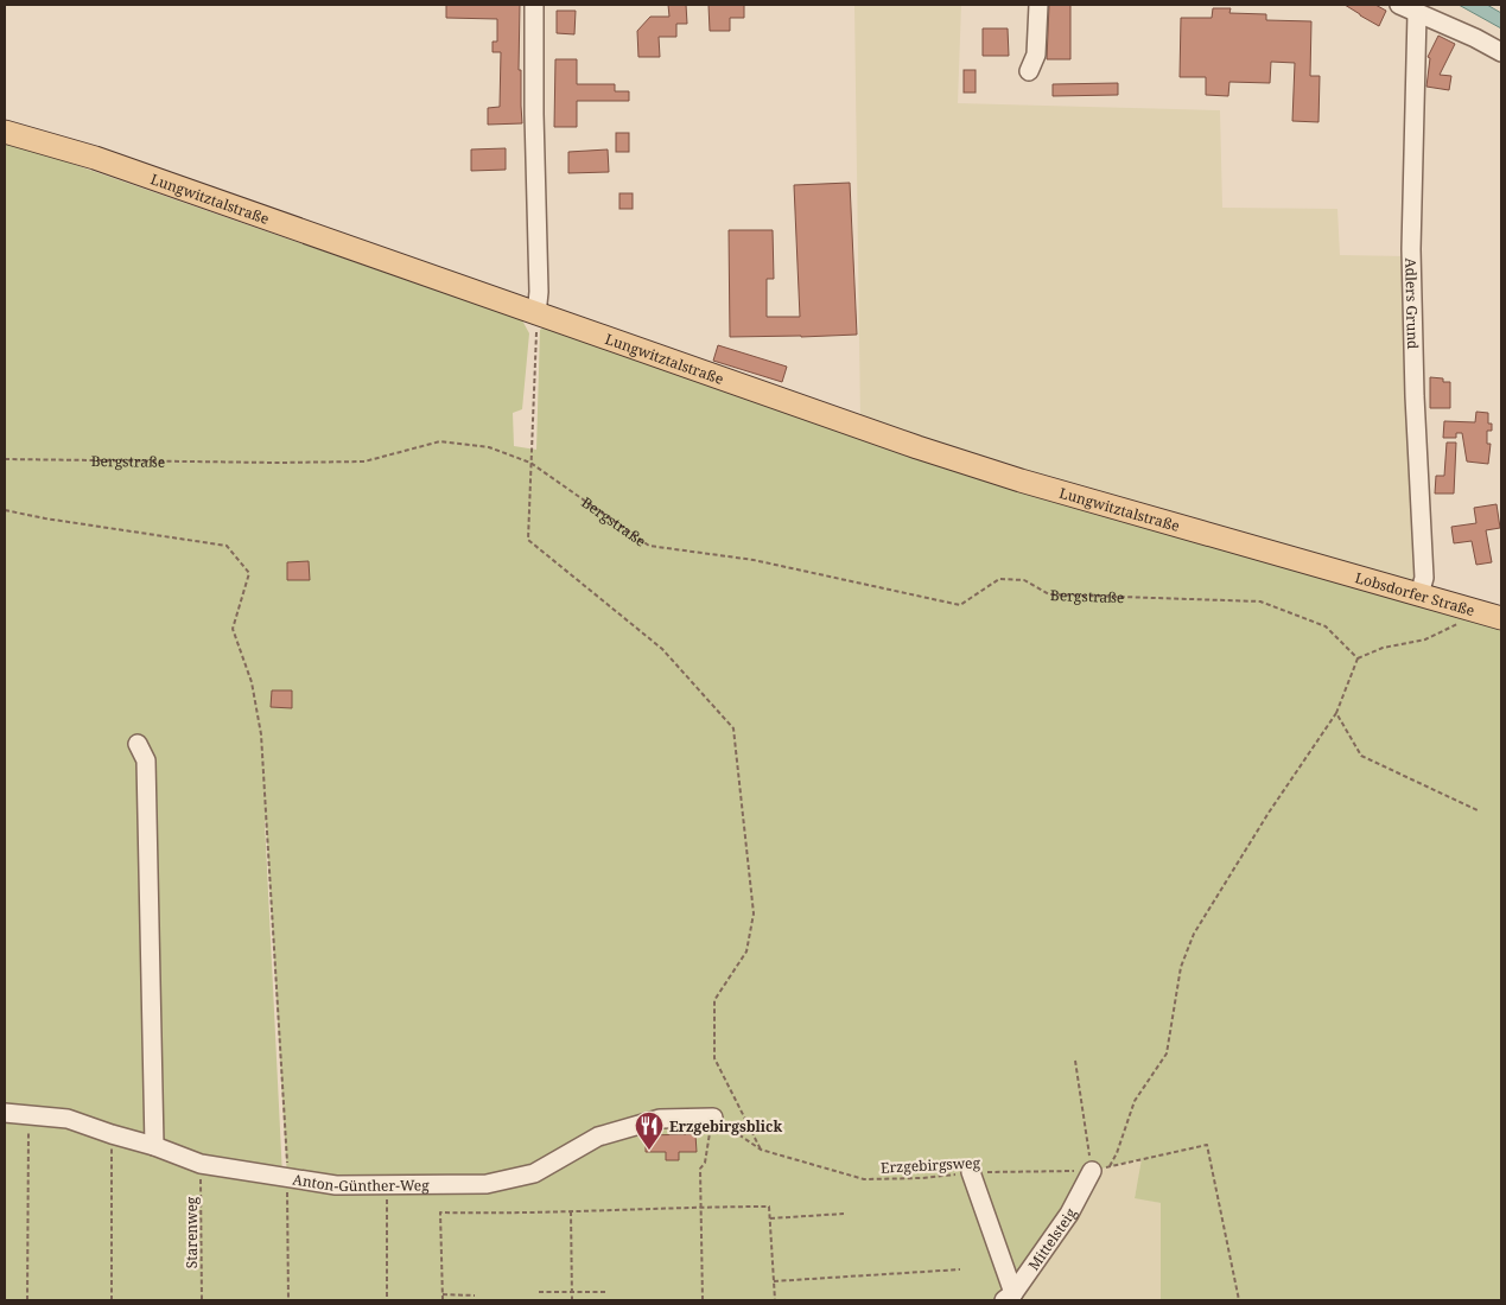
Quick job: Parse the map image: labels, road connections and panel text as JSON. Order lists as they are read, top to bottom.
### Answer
{
  "streets": {
    "main road": ["Lungwitztalstraße", "Lobsdorfer Straße"],
    "street": ["Adlers Grund", "Anton-Günther-Weg", "Mittelsteig"],
    "path": ["Bergstraße", "Erzgebirgsweg", "Starenweg"]
  },
  "crossings": [
    ["Lungwitztalstraße", "Lobsdorfer Straße"],
    ["Adlers Grund", "Lobsdorfer Straße"],
    ["Erzgebirgsweg", "Anton-Günther-Weg"],
    ["Erzgebirgsweg", "Mittelsteig"],
    ["Anton-Günther-Weg", "Starenweg"]
  ],
  "places": {
    "restaurant": ["Erzgebirgsblick"]
  }
}
